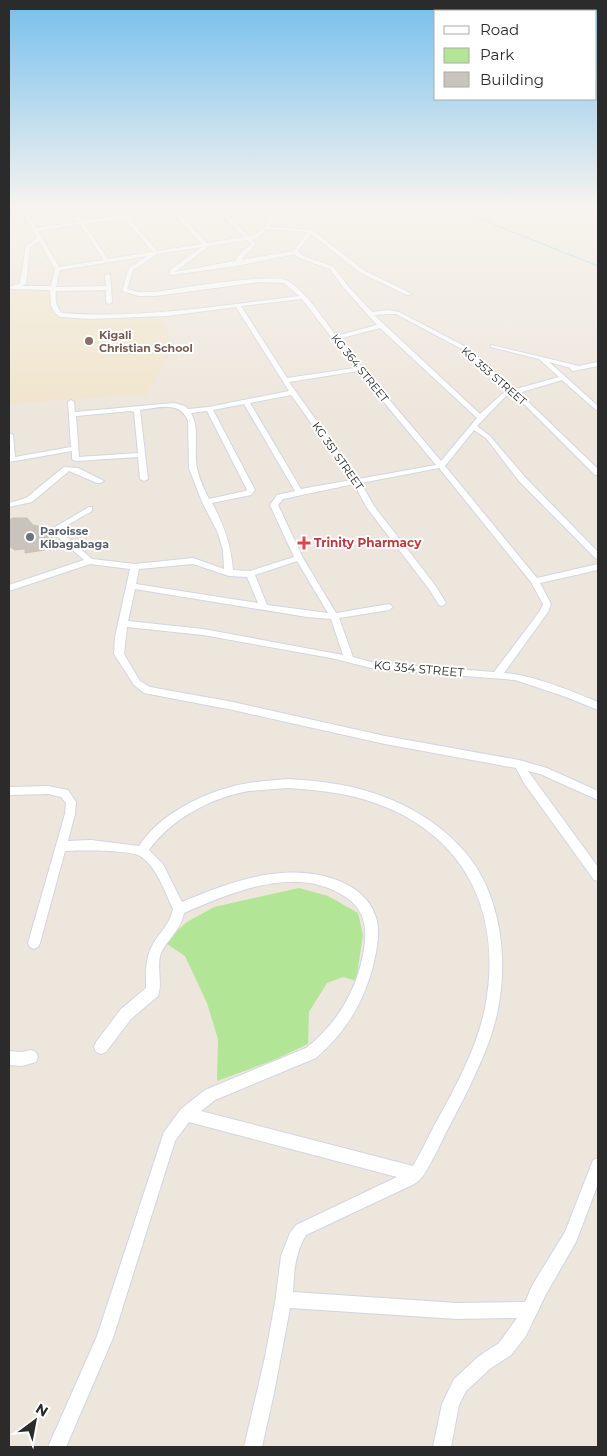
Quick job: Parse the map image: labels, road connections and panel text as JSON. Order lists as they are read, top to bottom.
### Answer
{
  "streets": {
    "street": [
      "KG 364 STREET",
      "KG 353 STREET",
      "KG 351 STREET",
      "KG 354 STREET"
    ]
  },
  "crossings": [
    ["KG 364 STREET", "KG 354 STREET"]
  ],
  "places": {
    "other": ["Kigali Christian School", "Paroisse Kibagabaga"],
    "health": ["Trinity Pharmacy"]
  },
  "legend": ["Road", "Park", "Building"],
  "north": "top right"
}
